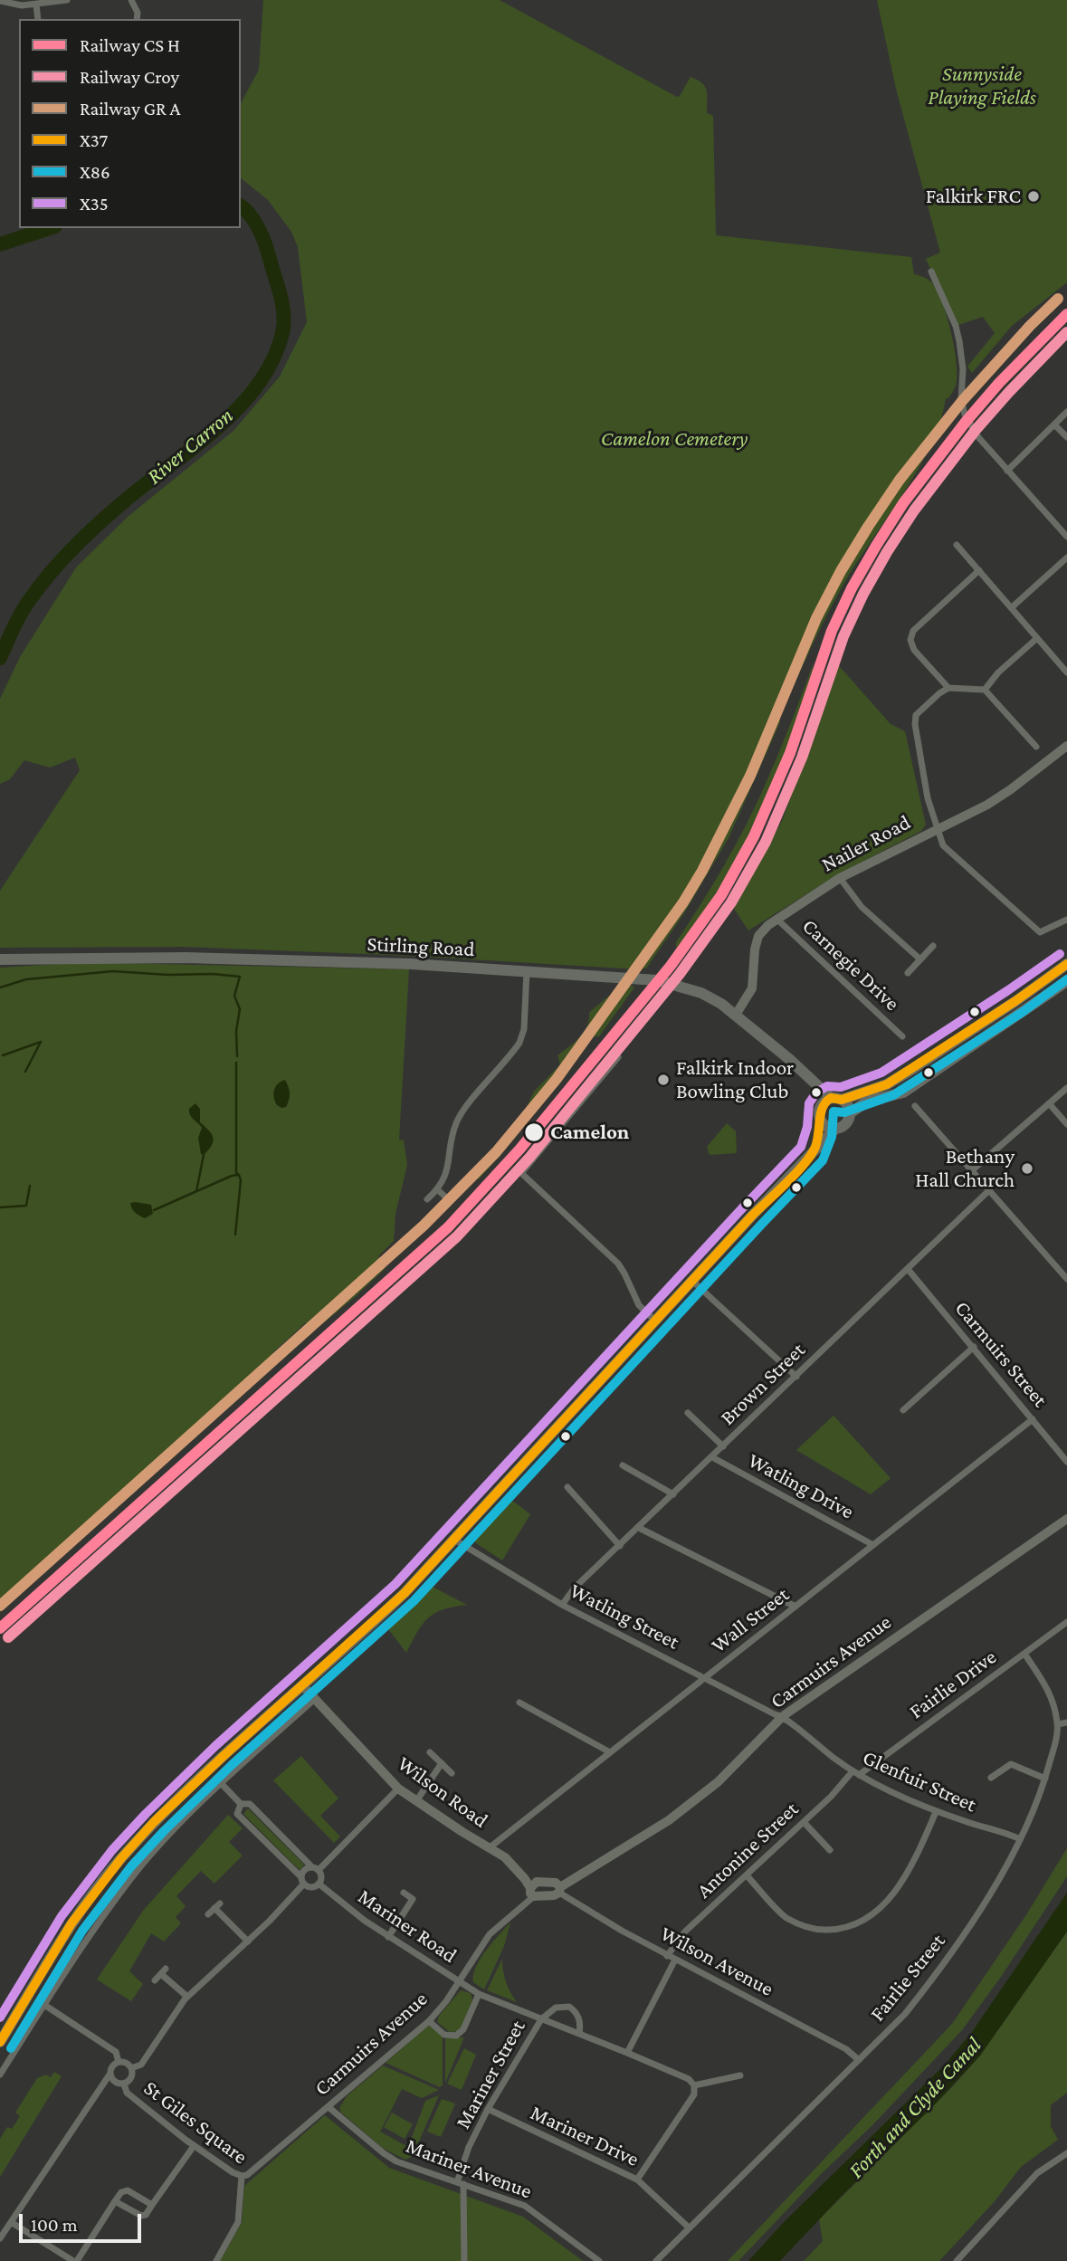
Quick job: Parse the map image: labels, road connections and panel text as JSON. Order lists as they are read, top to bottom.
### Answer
{
  "streets": {
    "main road": ["Stirling Road"],
    "street": [
      "Nailer Road",
      "Carnegie Drive",
      "Carmuirs Street",
      "Brown Street",
      "Watling Drive",
      "Watling Street",
      "Wall Street",
      "Carmuirs Avenue",
      "Fairlie Drive",
      "Glenfuir Street",
      "Wilson Road",
      "Antonine Street",
      "Mariner Road",
      "Wilson Avenue",
      "Fairlie Street",
      "Mariner Street",
      "St Giles Square",
      "Mariner Drive",
      "Mariner Avenue"
    ]
  },
  "crossings": [
    ["Nailer Road", "Stirling Road"],
    ["Nailer Road", "Carnegie Drive"],
    ["Carmuirs Street", "Brown Street"],
    ["Carmuirs Street", "Wall Street"],
    ["Brown Street", "Watling Drive"],
    ["Brown Street", "Watling Street"],
    ["Watling Drive", "Wall Street"],
    ["Watling Street", "Wall Street"],
    ["Watling Street", "Carmuirs Avenue"],
    ["Watling Street", "Glenfuir Street"],
    ["Wall Street", "Wilson Road"],
    ["Carmuirs Avenue", "Glenfuir Street"],
    ["Carmuirs Avenue", "Wilson Road"],
    ["Carmuirs Avenue", "Mariner Road"],
    ["Carmuirs Avenue", "Wilson Avenue"],
    ["Carmuirs Avenue", "St Giles Square"],
    ["Carmuirs Avenue", "Mariner Avenue"],
    ["Fairlie Drive", "Glenfuir Street"],
    ["Fairlie Drive", "Antonine Street"],
    ["Fairlie Drive", "Fairlie Street"],
    ["Glenfuir Street", "Antonine Street"],
    ["Glenfuir Street", "Fairlie Street"],
    ["Antonine Street", "Wilson Avenue"],
    ["Mariner Road", "Mariner Street"],
    ["Wilson Avenue", "Fairlie Street"],
    ["Fairlie Street", "Mariner Drive"],
    ["Mariner Street", "Mariner Drive"],
    ["Mariner Street", "Mariner Avenue"]
  ],
  "water": ["River Carron", "Forth and Clyde Canal"],
  "parks": ["Sunnyside Playing Fields", "Camelon Cemetery"],
  "places": [
    "Falkirk FRC",
    "Falkirk Indoor Bowling Club",
    "Camelon",
    "Bethany Hall Church"
  ],
  "lines": [
    "rail line Croy",
    "transit line X35",
    "transit line X37",
    "transit line X86"
  ],
  "legend": [
    "Railway CS H",
    "Railway Croy",
    "Railway GR A",
    "X37",
    "X86",
    "X35"
  ],
  "scale_bar": "100 m"
}
